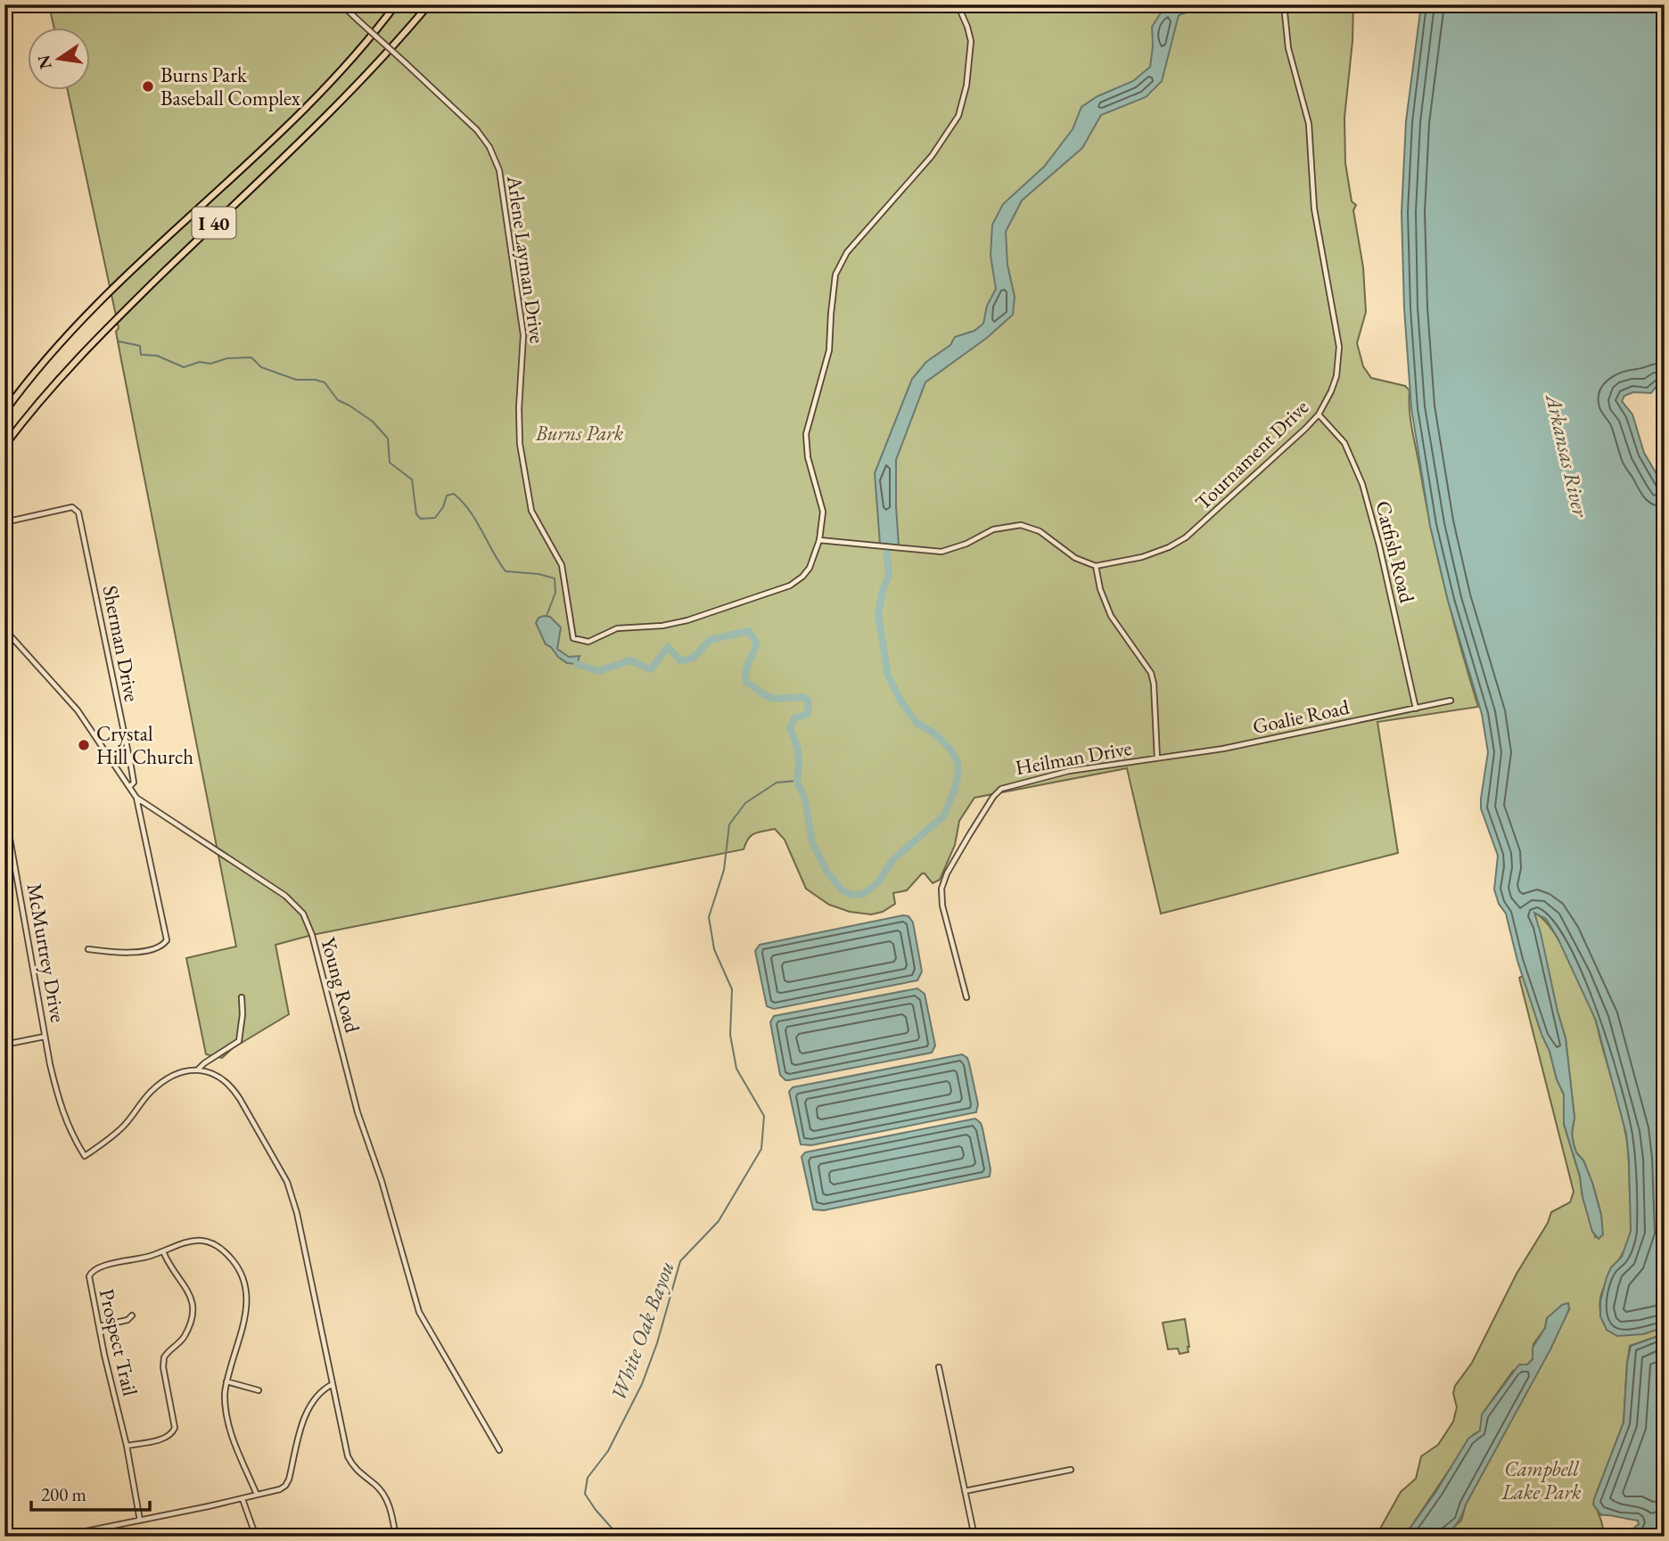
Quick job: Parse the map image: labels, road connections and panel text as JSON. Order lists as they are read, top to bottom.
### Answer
{
  "streets": {
    "highway": ["I 40"],
    "street": [
      "Arlene Layman Drive",
      "Tournament Drive",
      "Catfish Road",
      "Sherman Drive",
      "Goalie Road",
      "Heilman Drive",
      "McMurtrey Drive",
      "Young Road",
      "Prospect Trail"
    ]
  },
  "crossings": [
    ["Tournament Drive", "Catfish Road"],
    ["Catfish Road", "Goalie Road"],
    ["Sherman Drive", "Young Road"],
    ["Goalie Road", "Heilman Drive"]
  ],
  "water": ["Arkansas River", "White Oak Bayou"],
  "parks": ["Burns Park", "Campbell Lake Park"],
  "places": ["Burns Park Baseball Complex", "Crystal Hill Church"],
  "scale_bar": "200 m",
  "north": "left"
}
